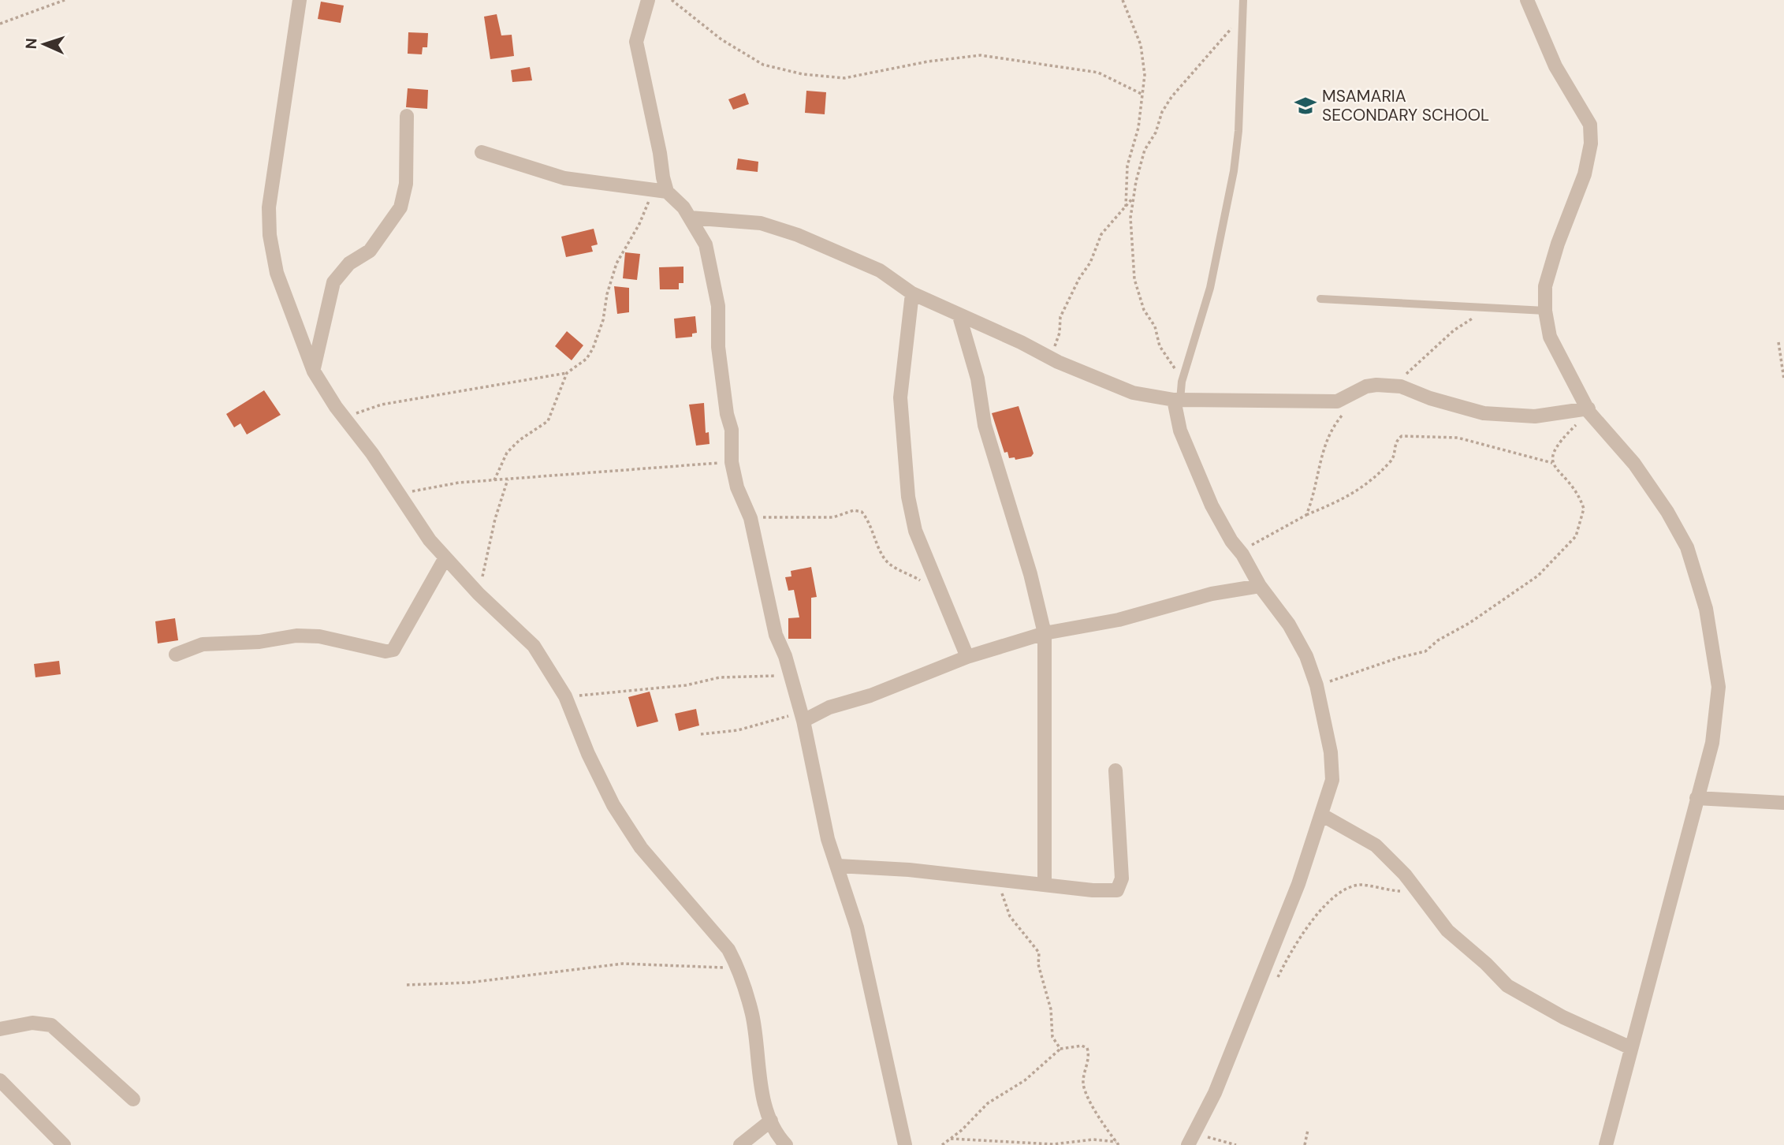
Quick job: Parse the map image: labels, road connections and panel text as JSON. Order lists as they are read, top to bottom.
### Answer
{
  "places": {
    "school or university": ["MSAMARIA SECONDARY SCHOOL"]
  },
  "north": "left"
}
